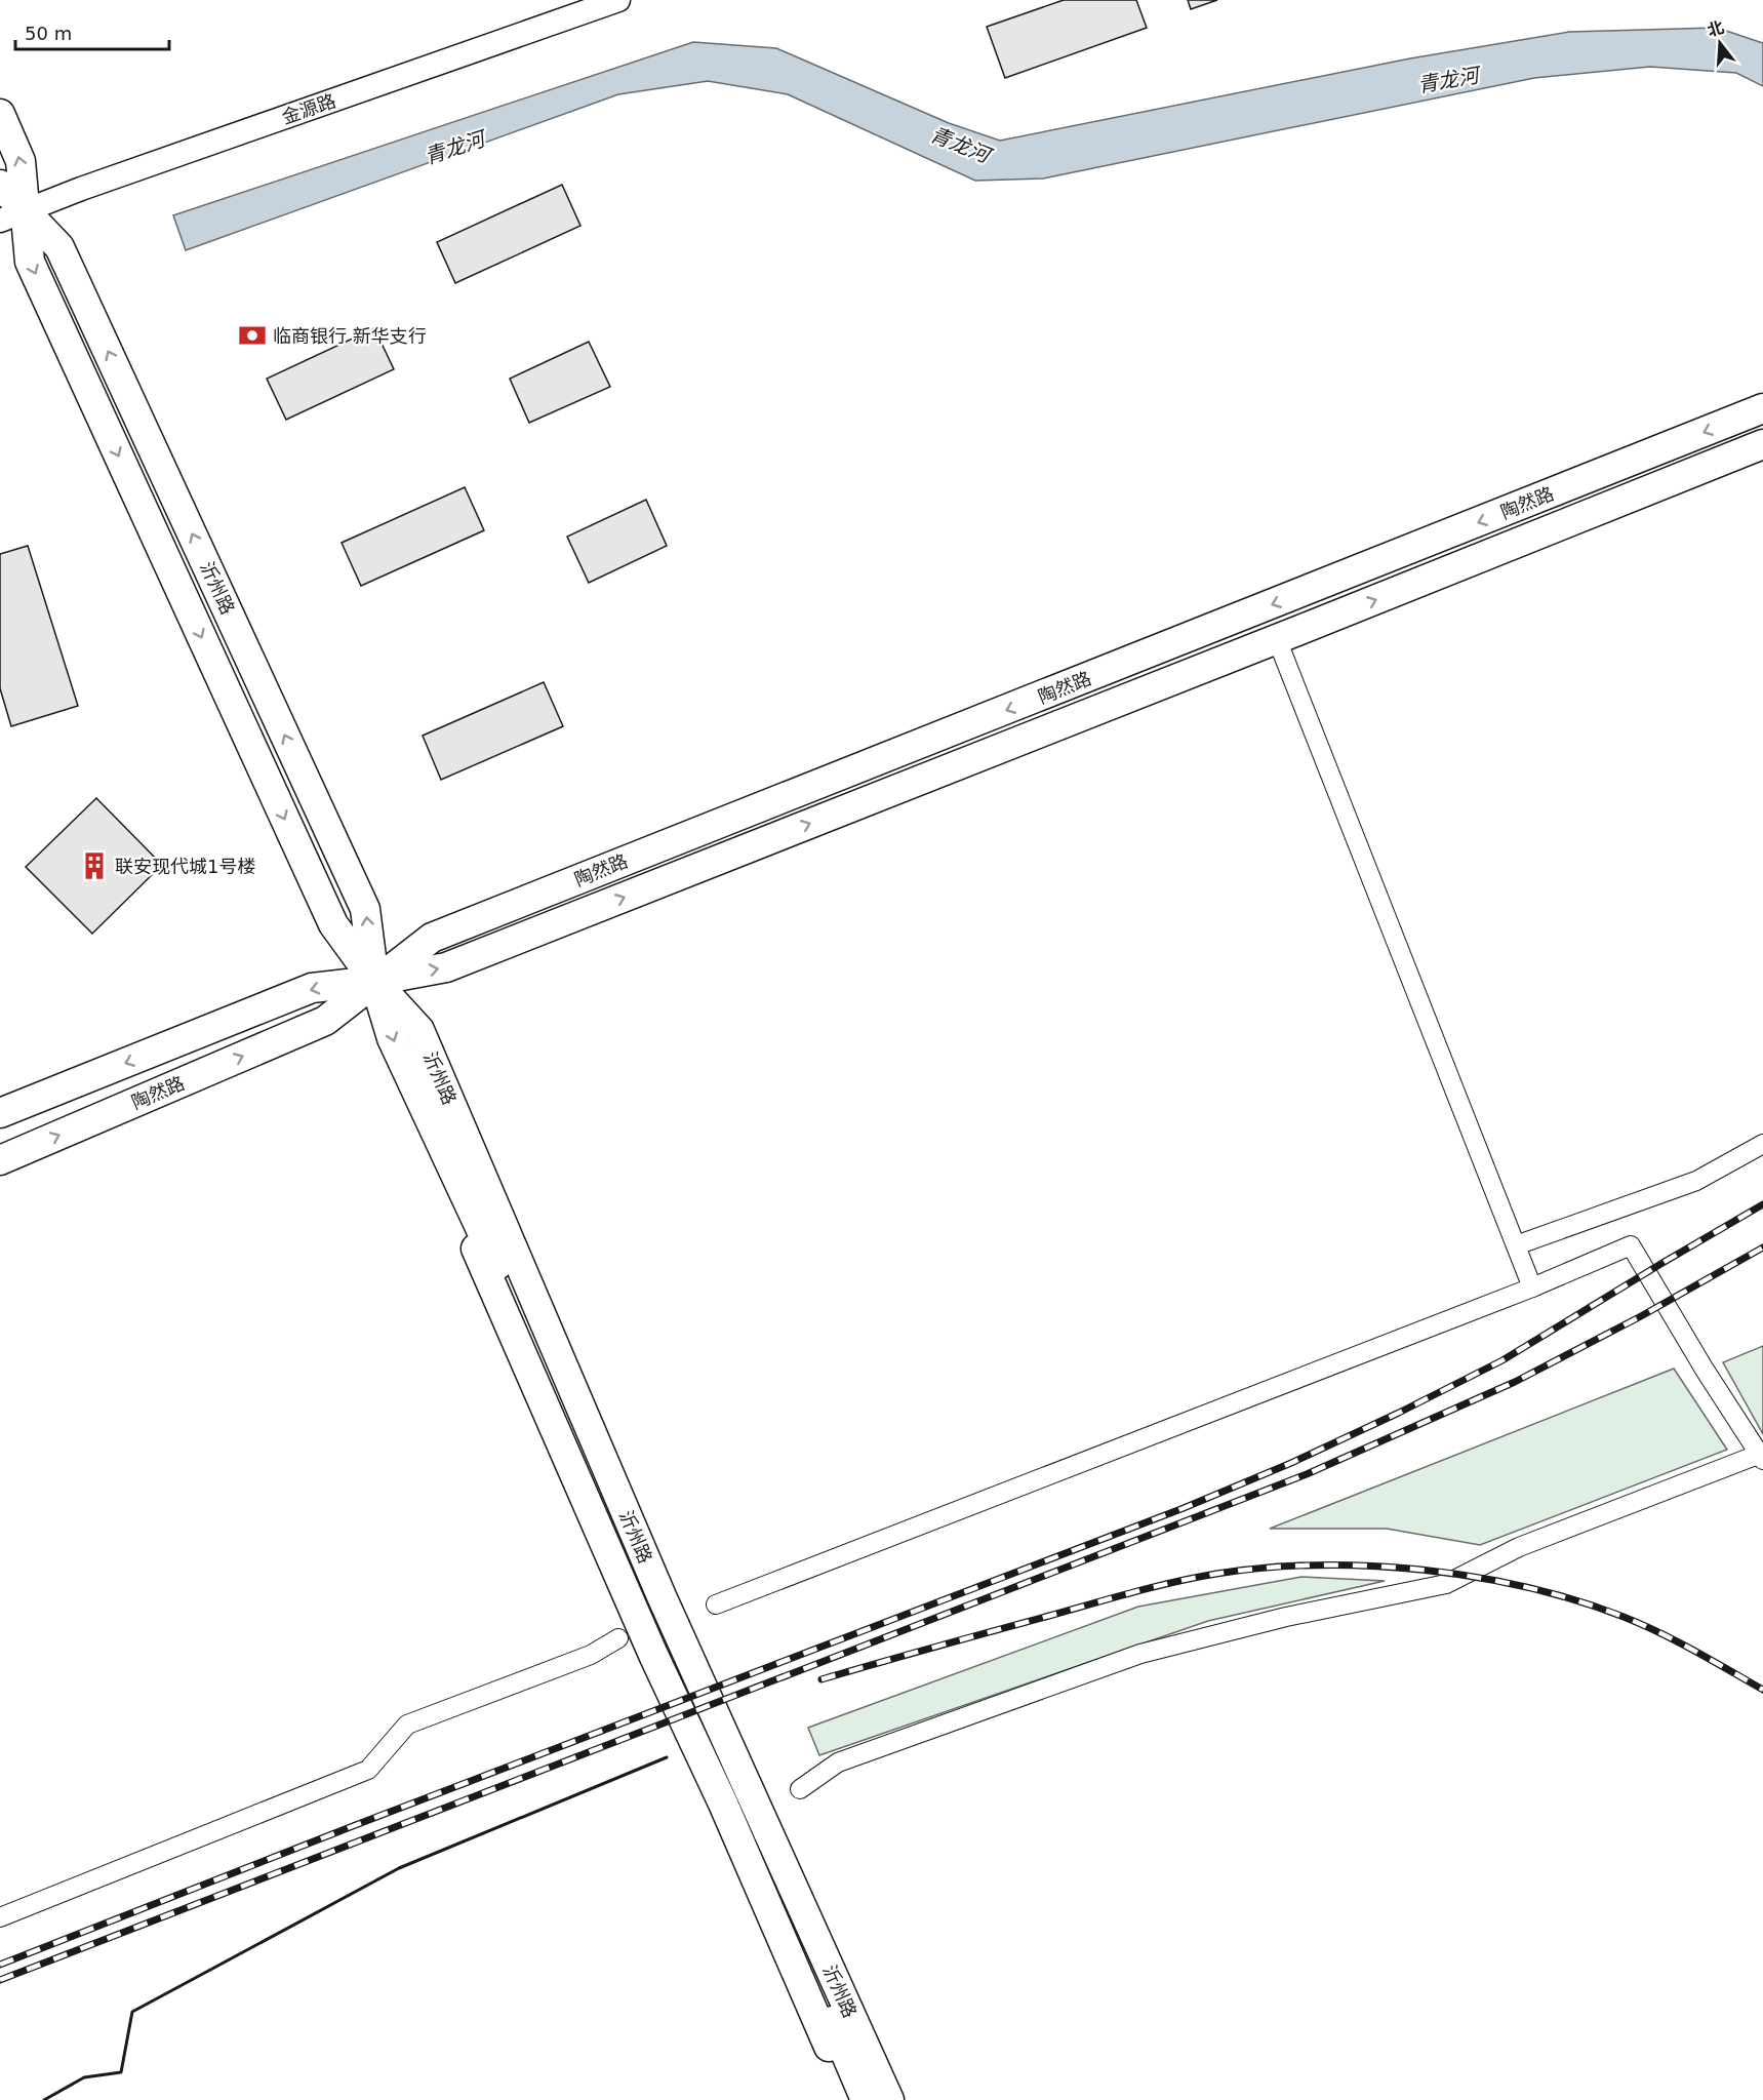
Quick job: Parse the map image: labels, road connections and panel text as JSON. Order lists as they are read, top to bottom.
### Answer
{
  "streets": {
    "main road": ["陶然路", "沂州路"],
    "street": ["金源路"]
  },
  "crossings": [
    ["金源路", "沂州路"],
    ["陶然路", "沂州路"]
  ],
  "water": ["青龙河"],
  "places": {
    "bank": ["临商银行 新华支行"],
    "building": ["联安现代城1号楼"]
  },
  "scale_bar": "50 m",
  "north": "top"
}
